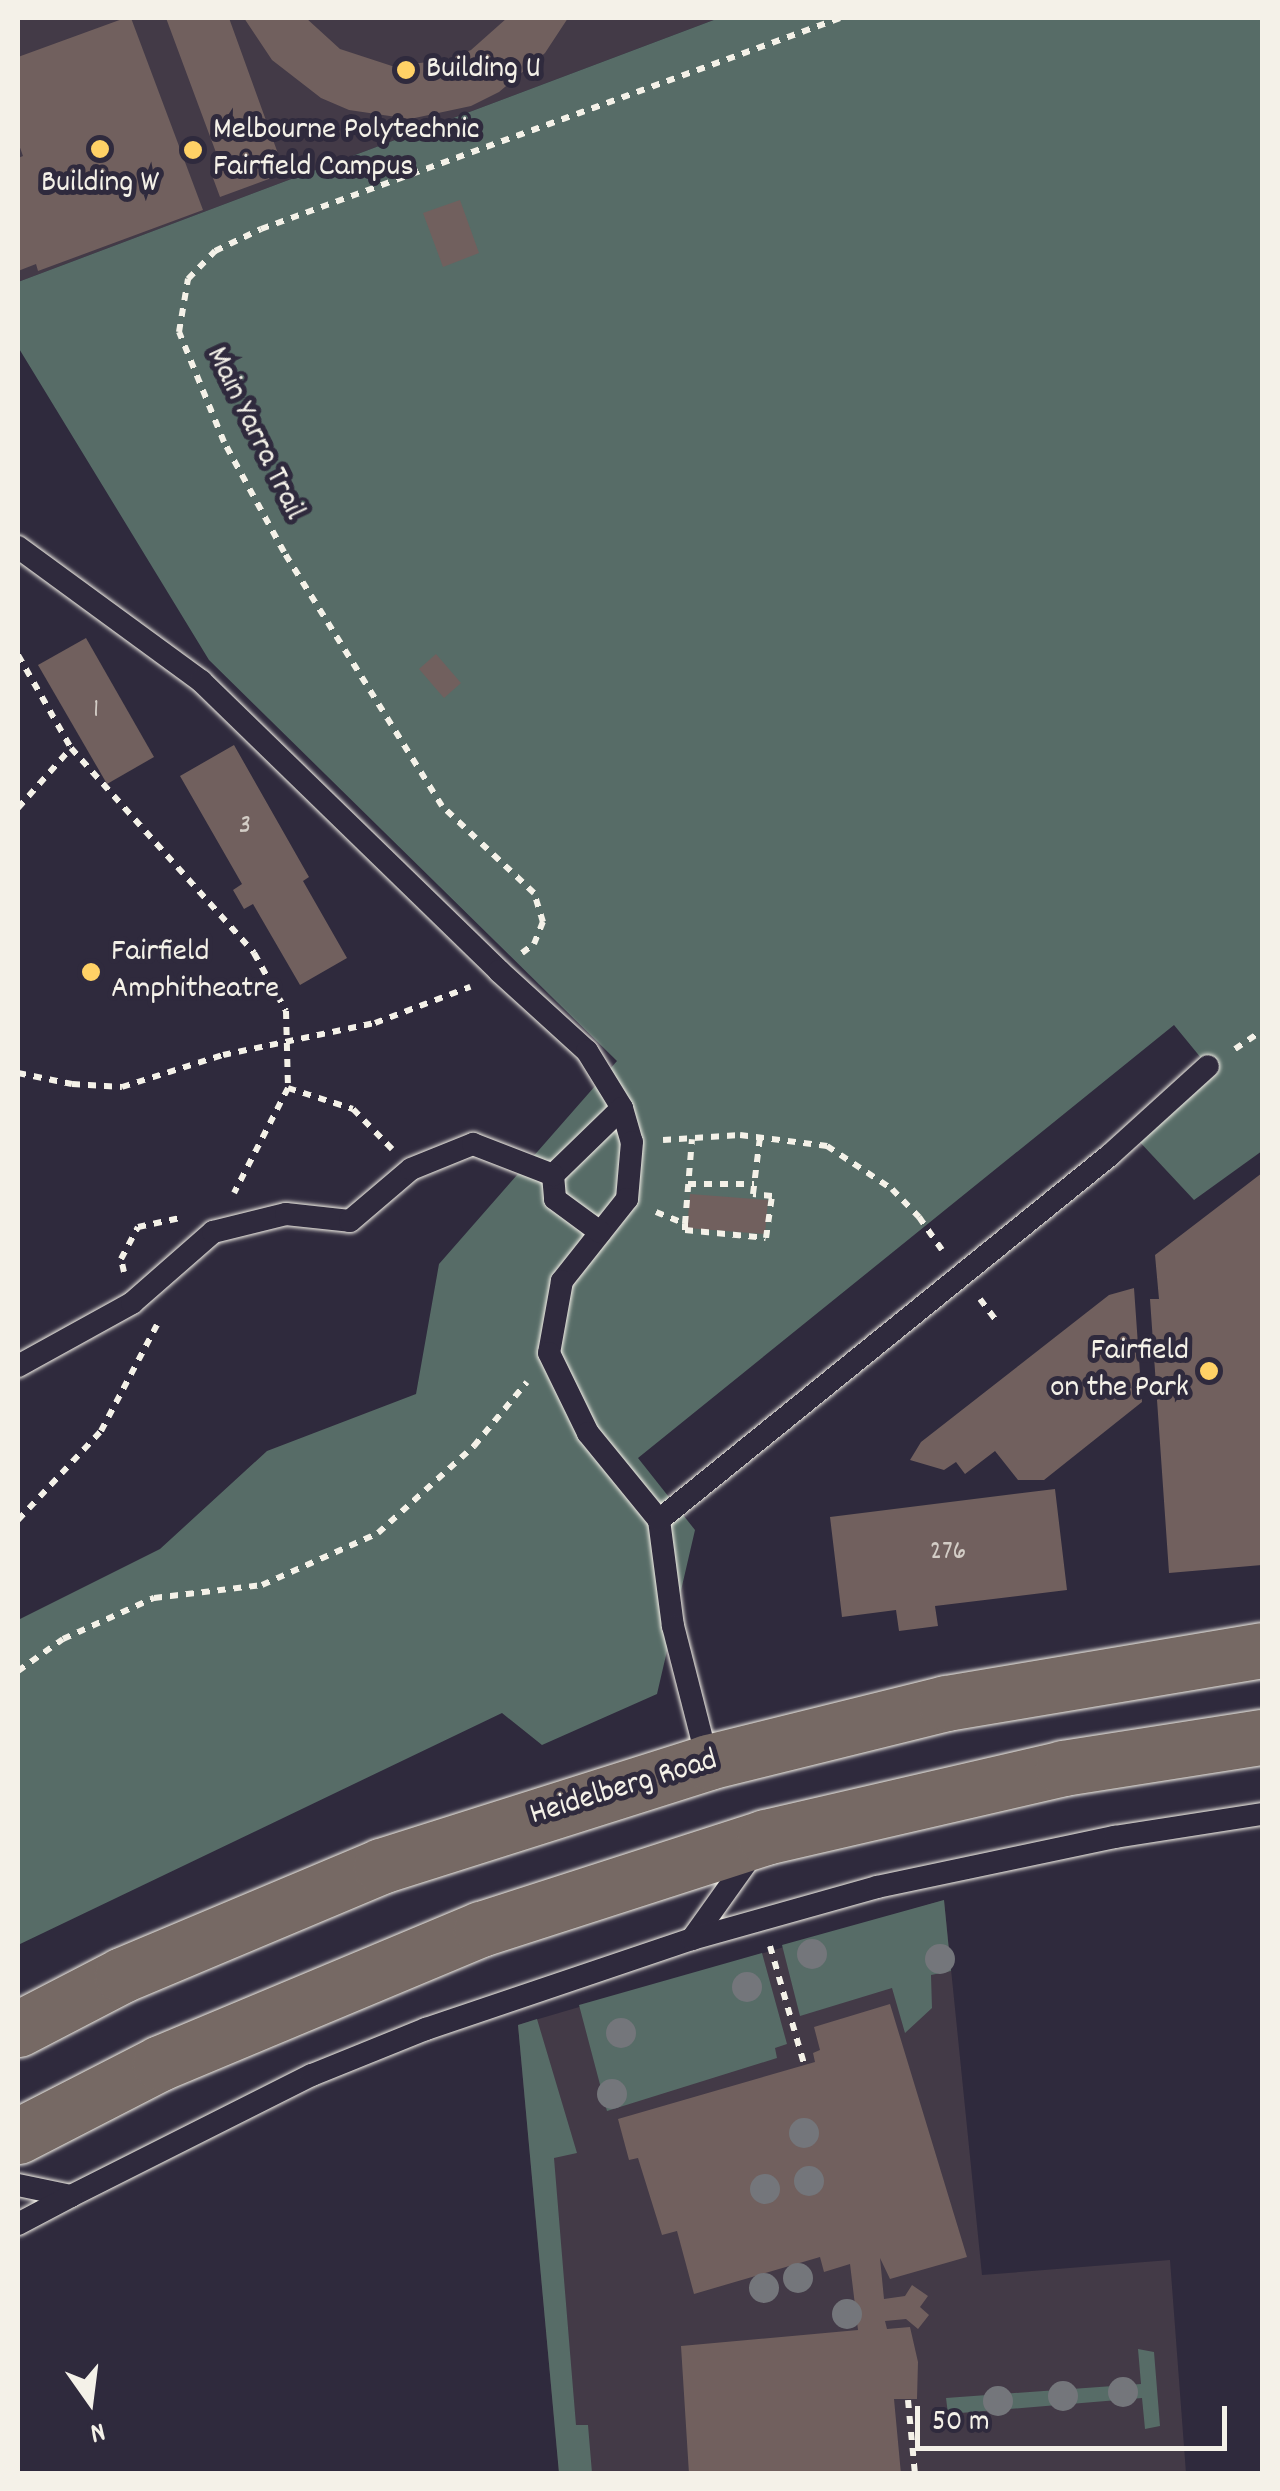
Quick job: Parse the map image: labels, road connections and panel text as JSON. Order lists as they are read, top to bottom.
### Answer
{
  "streets": {
    "main road": ["Heidelberg Road"],
    "path": ["Main Yarra Trail"]
  },
  "places": [
    "Building U",
    "Building W",
    "Melbourne Polytechnic Fairfield Campus",
    "Fairfield Amphitheatre",
    "Fairfield on the Park"
  ],
  "house_numbers": ["1", "3", "276"],
  "scale_bar": "50 m",
  "north": "bottom"
}
